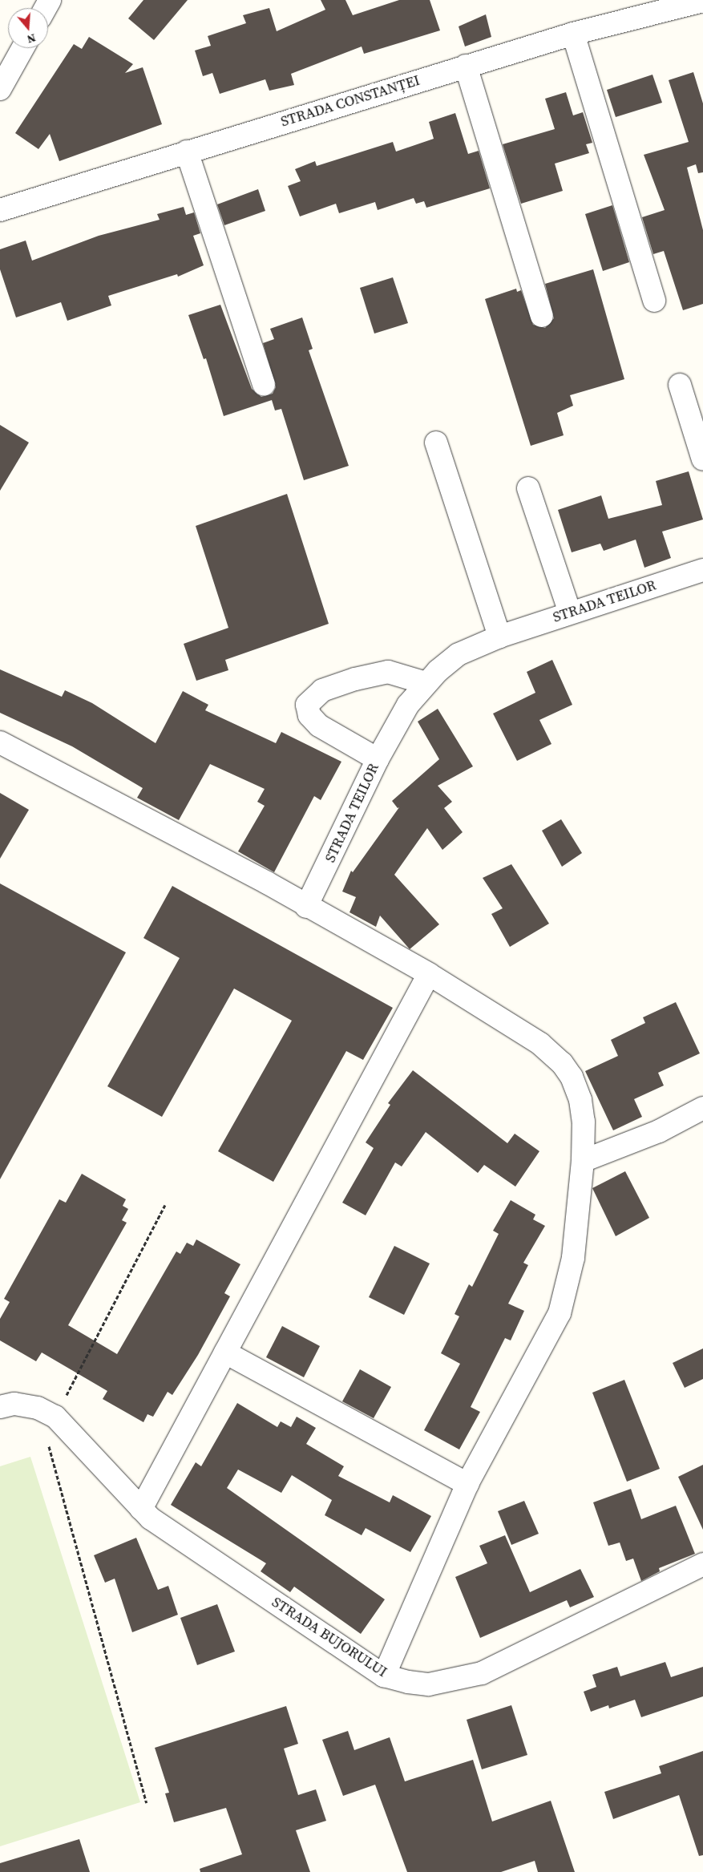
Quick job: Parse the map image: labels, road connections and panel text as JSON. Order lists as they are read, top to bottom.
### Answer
{
  "streets": {
    "street": ["STRADA CONSTANȚEI", "STRADA TEILOR", "STRADA BUJORULUI"]
  },
  "north": "bottom"
}
